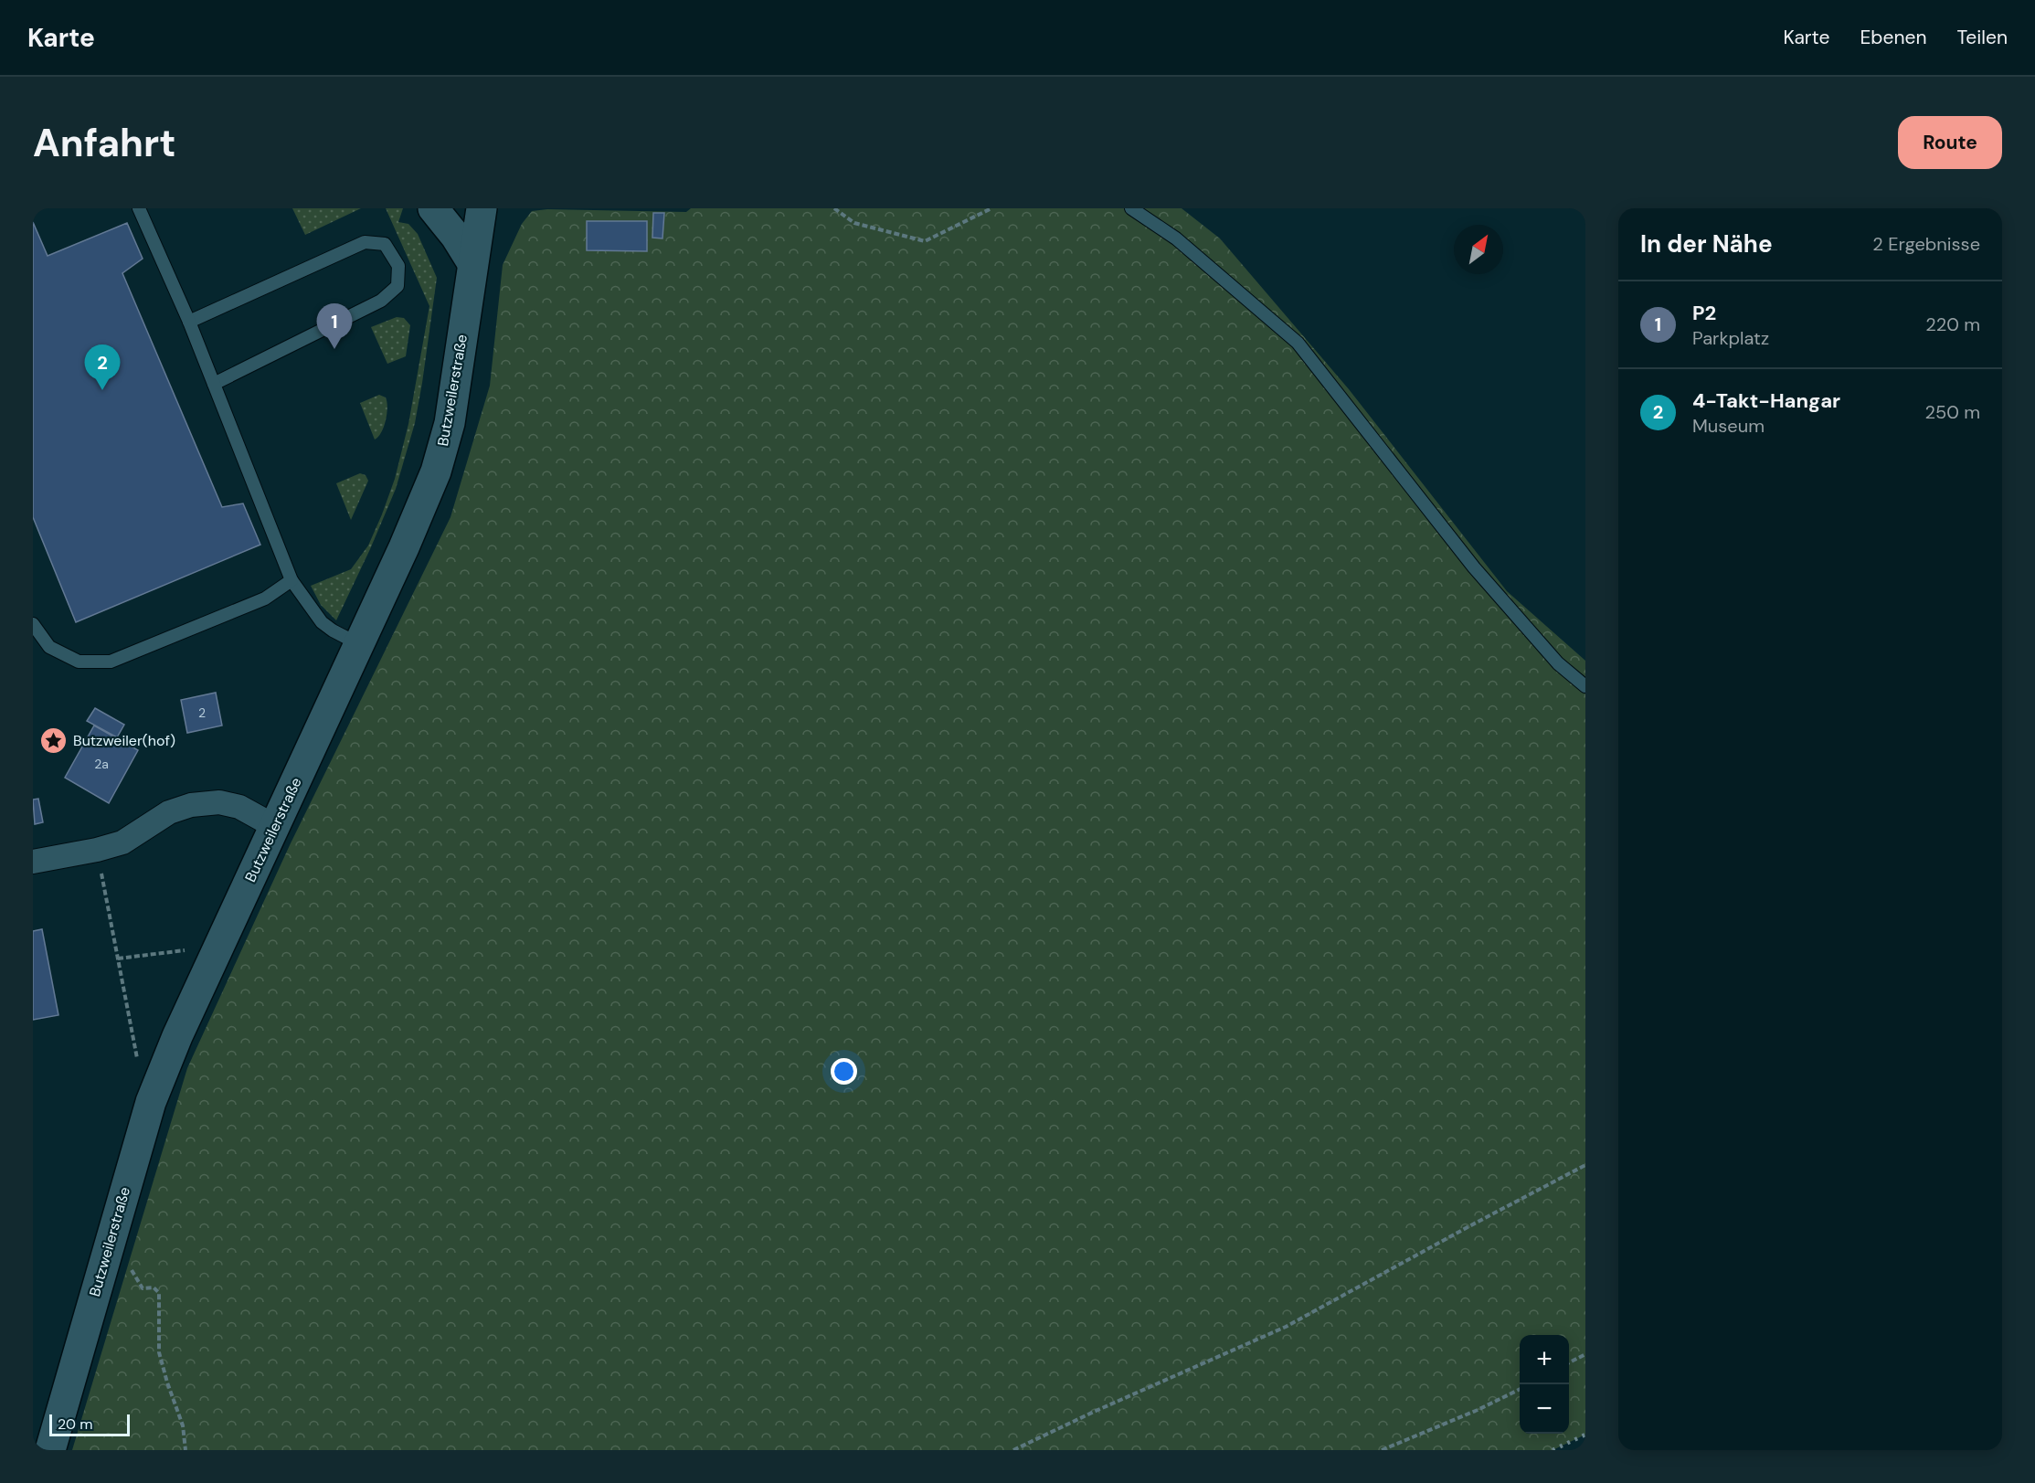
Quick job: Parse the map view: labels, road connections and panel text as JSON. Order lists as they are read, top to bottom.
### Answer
{
  "streets": {
    "street": ["Butzweilerstraße"]
  },
  "places": {
    "place": ["Butzweiler(hof)"]
  },
  "house_numbers": ["2", "2a"],
  "scale_bar": "20 m",
  "north": "top right",
  "page": {
    "header": "Karte",
    "nav": ["Karte", "Ebenen", "Teilen"],
    "buttons": "Route",
    "title": "Anfahrt",
    "heading": ["In der Nähe", "2 Ergebnisse"],
    "list": [
      {
        "mark": "1",
        "name": "P2",
        "note": "Parkplatz",
        "value": "220 m"
      },
      {
        "mark": "2",
        "name": "4-Takt-Hangar",
        "note": "Museum",
        "value": "250 m"
      }
    ],
    "pins": ["1", "2"],
    "map_buttons": ["+", "−"],
    "scale": "20 m"
  }
}
